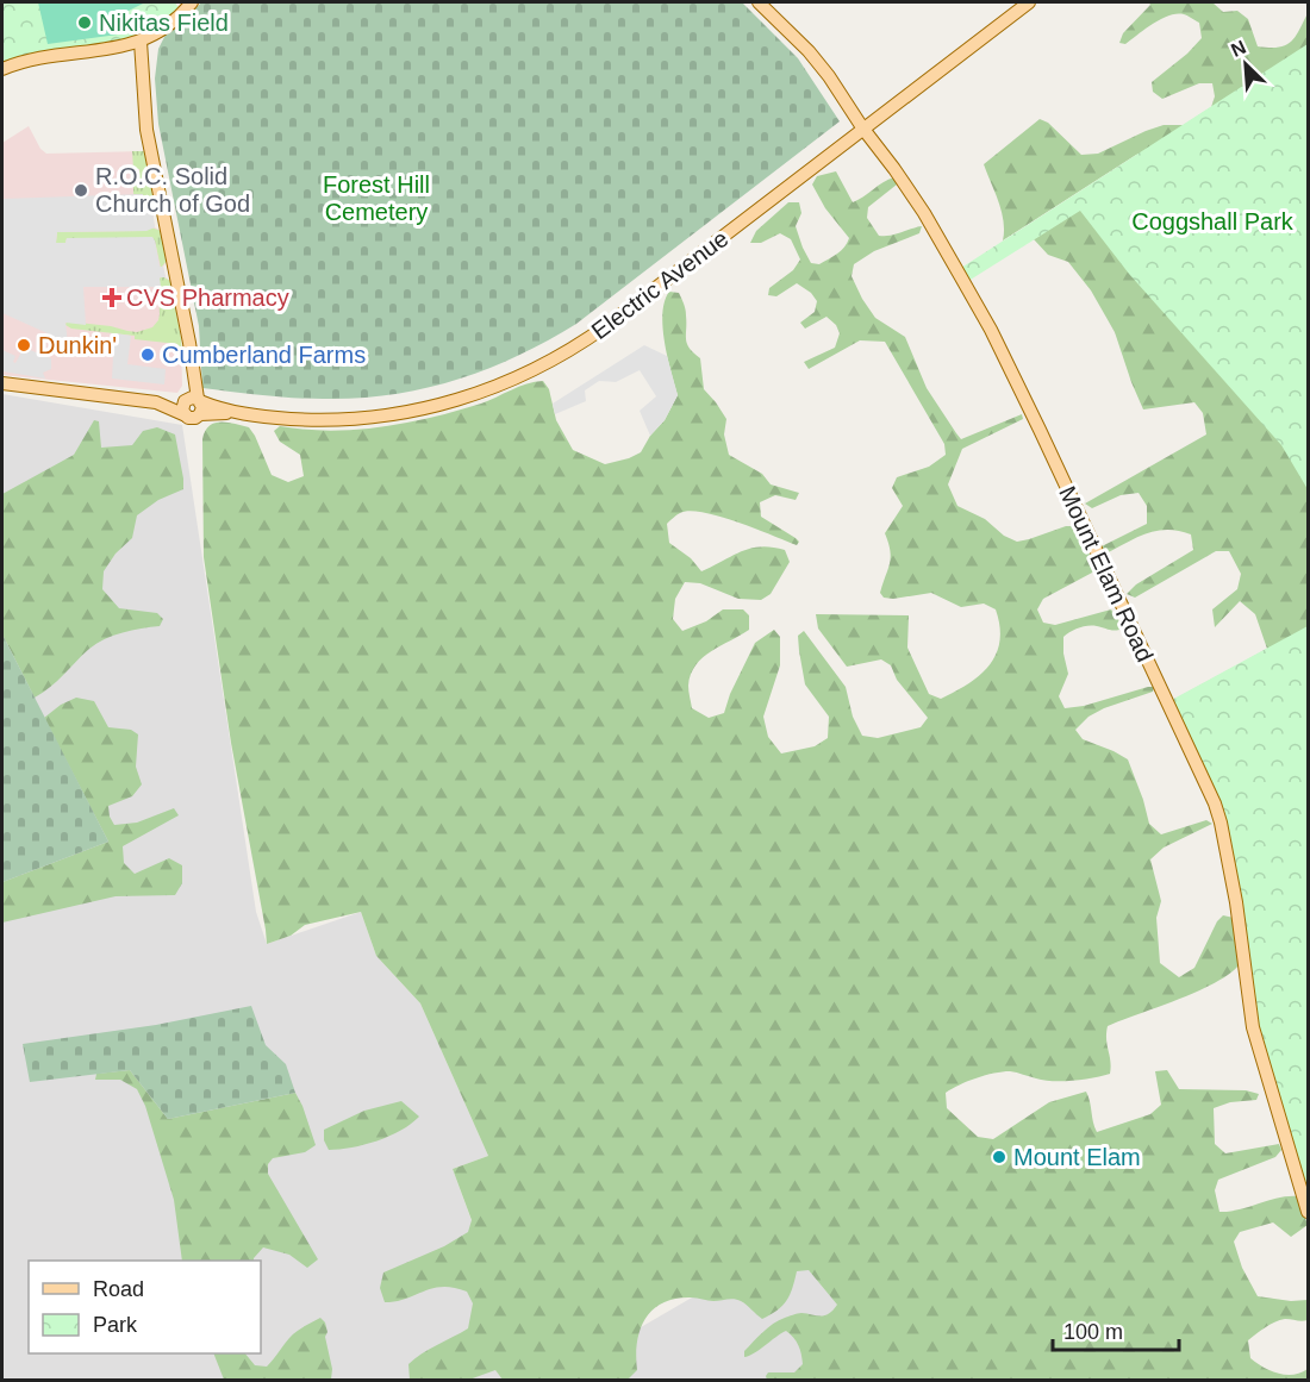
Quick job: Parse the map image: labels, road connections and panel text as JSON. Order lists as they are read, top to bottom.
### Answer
{
  "streets": {
    "main road": ["Electric Avenue", "Mount Elam Road"]
  },
  "crossings": [
    ["Electric Avenue", "Mount Elam Road"]
  ],
  "parks": ["Forest Hill Cemetery", "Coggshall Park"],
  "places": {
    "other": [
      "Nikitas Field",
      "R.O.C. Solid Church of God",
      "Dunkin'",
      "Cumberland Farms",
      "Mount Elam"
    ],
    "health": ["CVS Pharmacy"]
  },
  "legend": ["Road", "Park"],
  "scale_bar": "100 m",
  "north": "top left"
}
